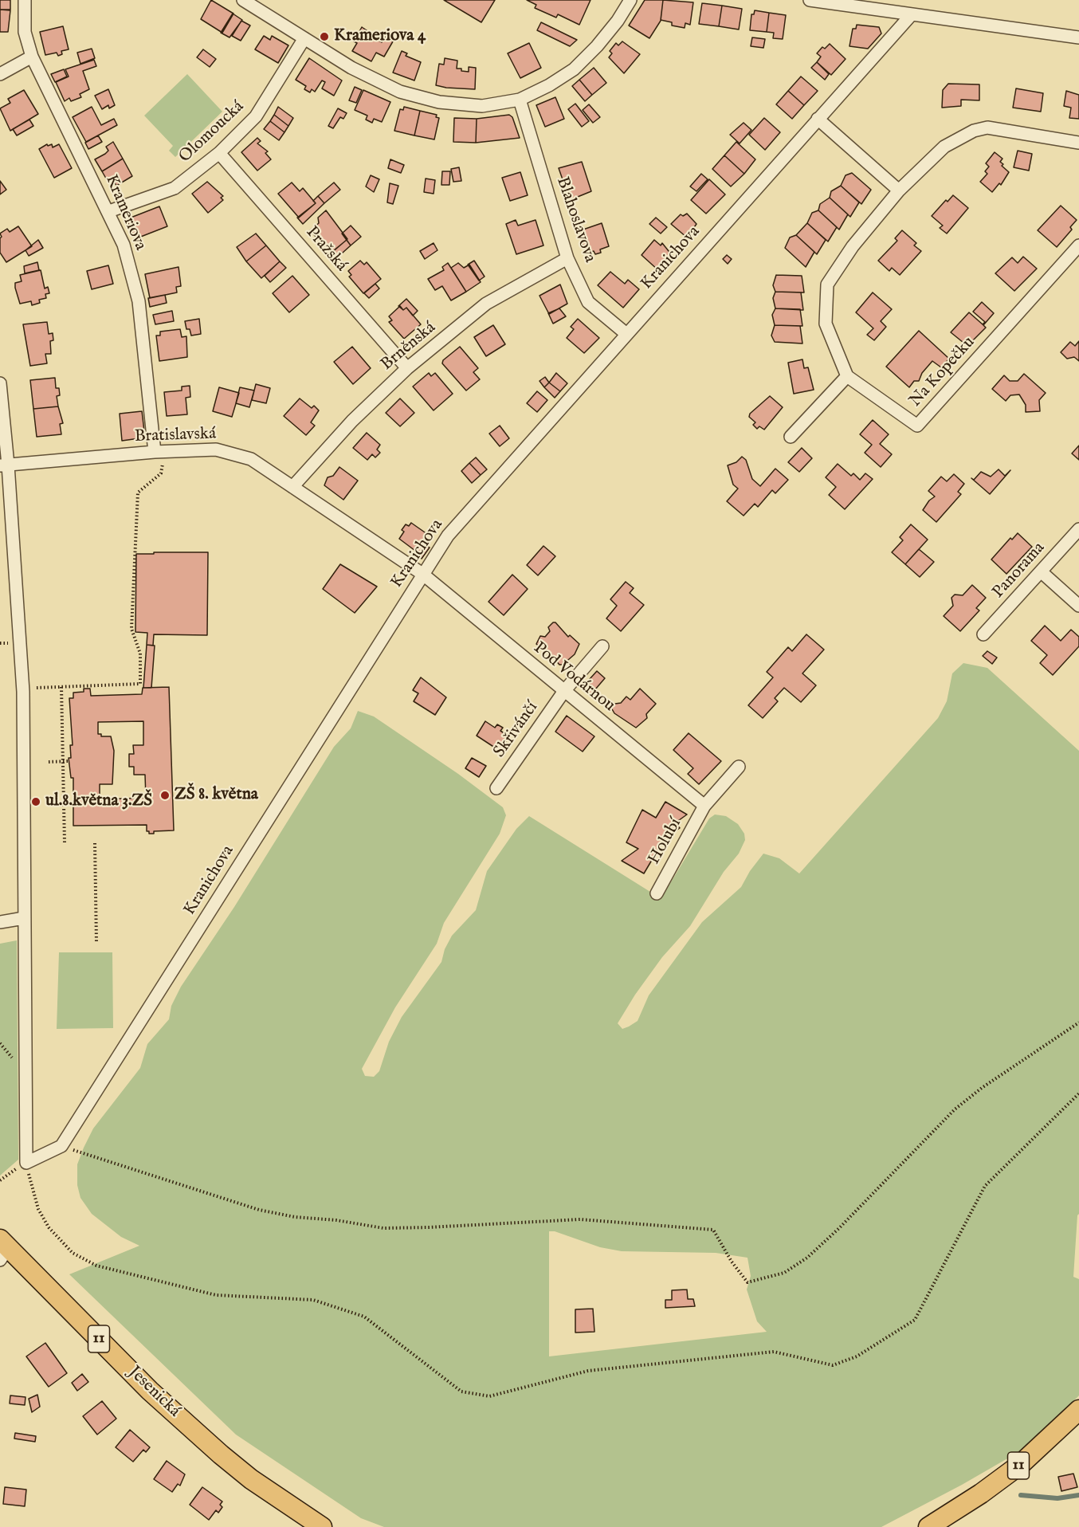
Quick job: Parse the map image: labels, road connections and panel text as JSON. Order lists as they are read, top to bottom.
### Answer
{
  "streets": {
    "main road": ["11", "Jesenická"],
    "street": [
      "Olomoucká",
      "Krameriova",
      "Blahoslavova",
      "Pražská",
      "Kranichova",
      "Brněnská",
      "Na Kopečku",
      "Bratislavská",
      "Panorama",
      "Pod Vodárnou",
      "Skřivánčí",
      "Holubí"
    ]
  },
  "crossings": [
    ["Olomoucká", "Krameriova"],
    ["Olomoucká", "Pražská"],
    ["Krameriova", "Bratislavská"],
    ["Blahoslavova", "Kranichova"],
    ["Blahoslavova", "Brněnská"],
    ["Pražská", "Brněnská"],
    ["Kranichova", "Bratislavská"],
    ["Kranichova", "Pod Vodárnou"],
    ["Brněnská", "Bratislavská"],
    ["Bratislavská", "Pod Vodárnou"],
    ["Pod Vodárnou", "Skřivánčí"],
    ["Pod Vodárnou", "Holubí"]
  ],
  "places": ["Krameriova 4", "ZŠ 8. května", "ul.8.května 3.ZŠ"]
}
